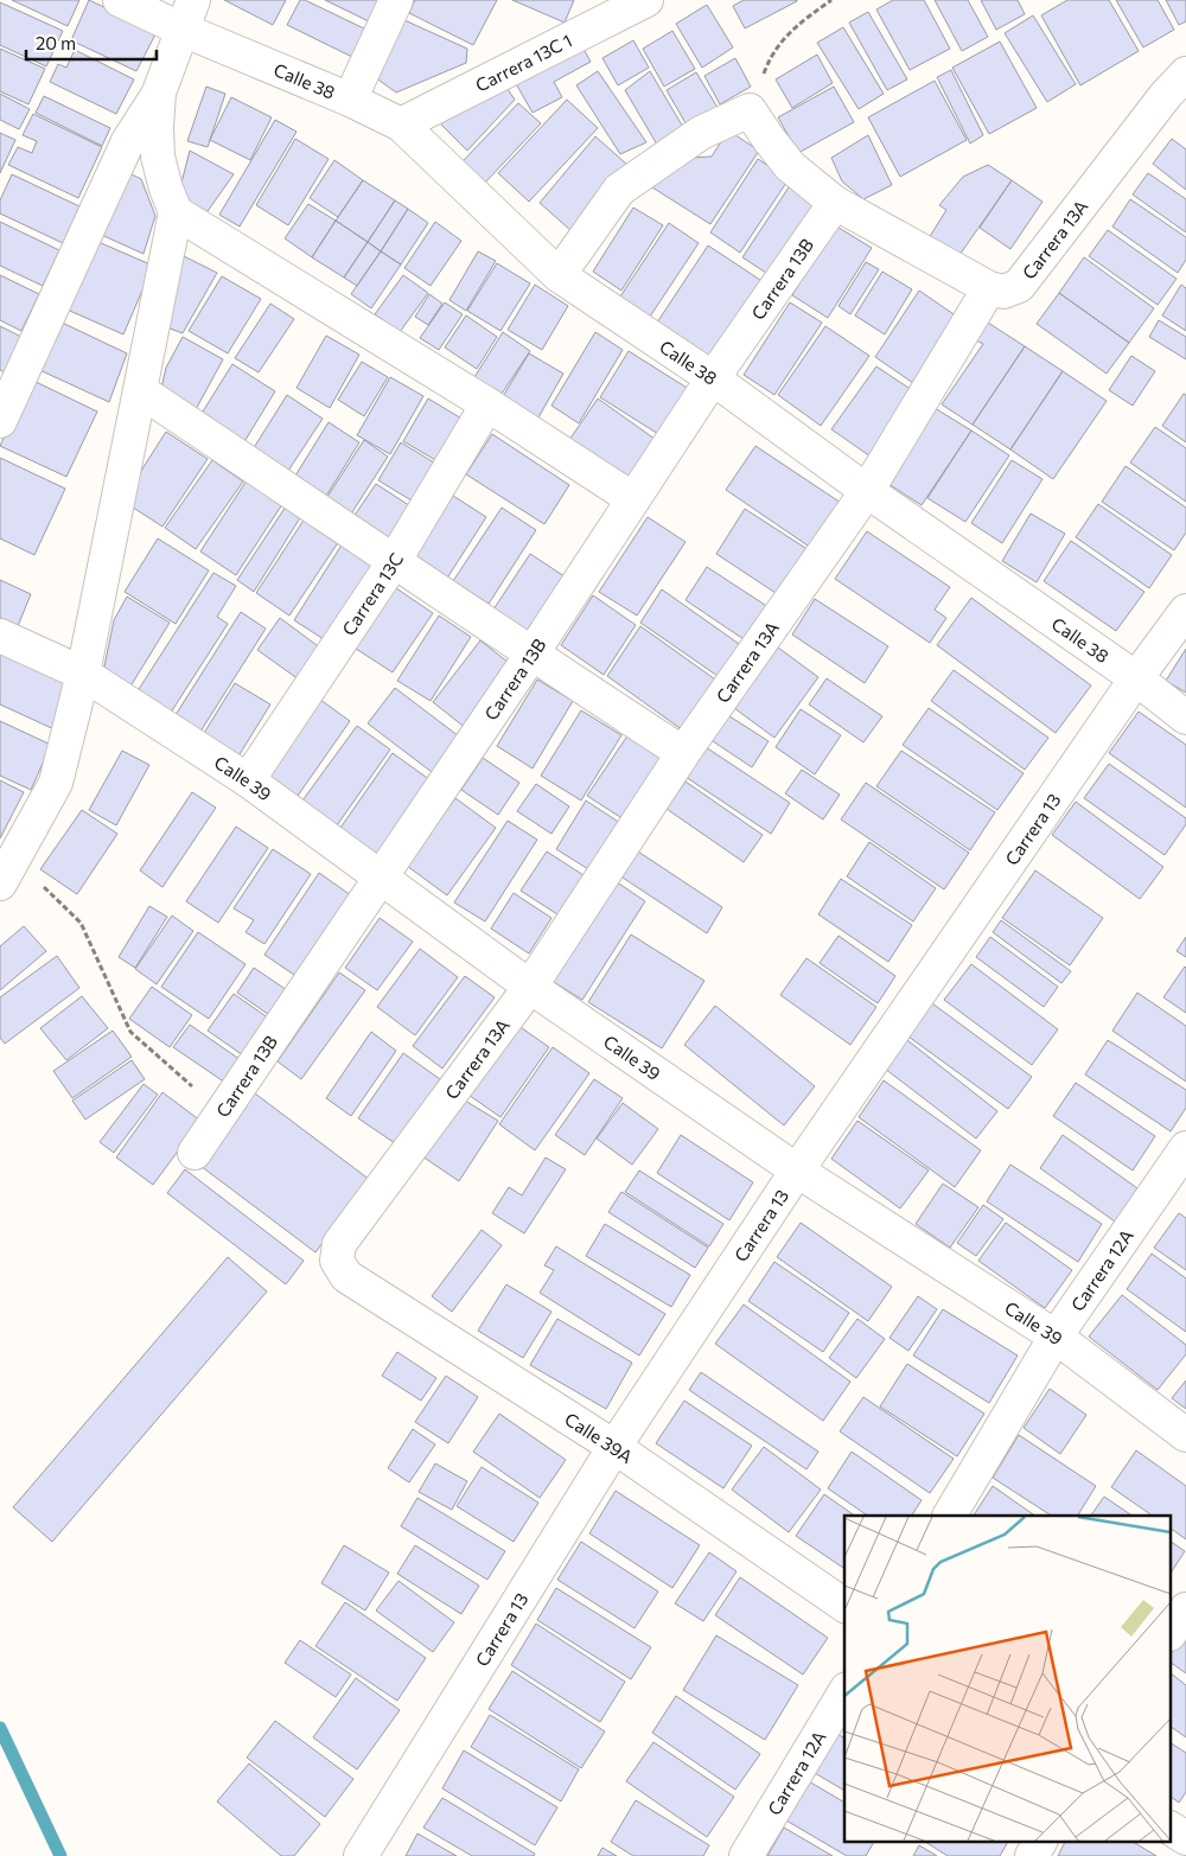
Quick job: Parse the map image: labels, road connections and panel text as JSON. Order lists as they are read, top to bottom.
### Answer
{
  "streets": {
    "street": [
      "Carrera 13C 1",
      "Calle 38",
      "Carrera 13A",
      "Carrera 13B",
      "Carrera 13C",
      "Calle 39",
      "Carrera 13",
      "Carrera 12A",
      "Calle 39A"
    ]
  },
  "crossings": [
    ["Carrera 13C 1", "Calle 38"],
    ["Calle 38", "Carrera 13A"],
    ["Calle 38", "Carrera 13B"],
    ["Calle 38", "Carrera 13"],
    ["Carrera 13A", "Calle 39"],
    ["Carrera 13A", "Calle 39A"],
    ["Carrera 13B", "Calle 39"],
    ["Carrera 13C", "Calle 39"],
    ["Calle 39", "Carrera 13"],
    ["Calle 39", "Carrera 12A"],
    ["Carrera 13", "Calle 39A"]
  ],
  "scale_bar": "20 m"
}
